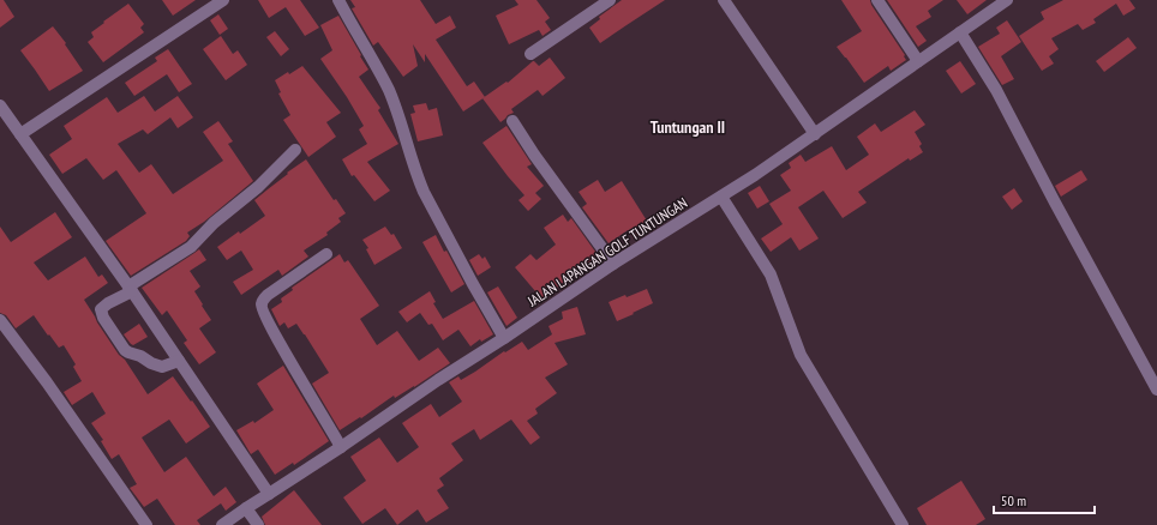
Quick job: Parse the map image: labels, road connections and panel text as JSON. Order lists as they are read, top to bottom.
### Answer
{
  "streets": {
    "street": ["JALAN LAPANGAN GOLF TUNTUNGAN"]
  },
  "districts": ["Tuntungan II"],
  "scale_bar": "50 m"
}
